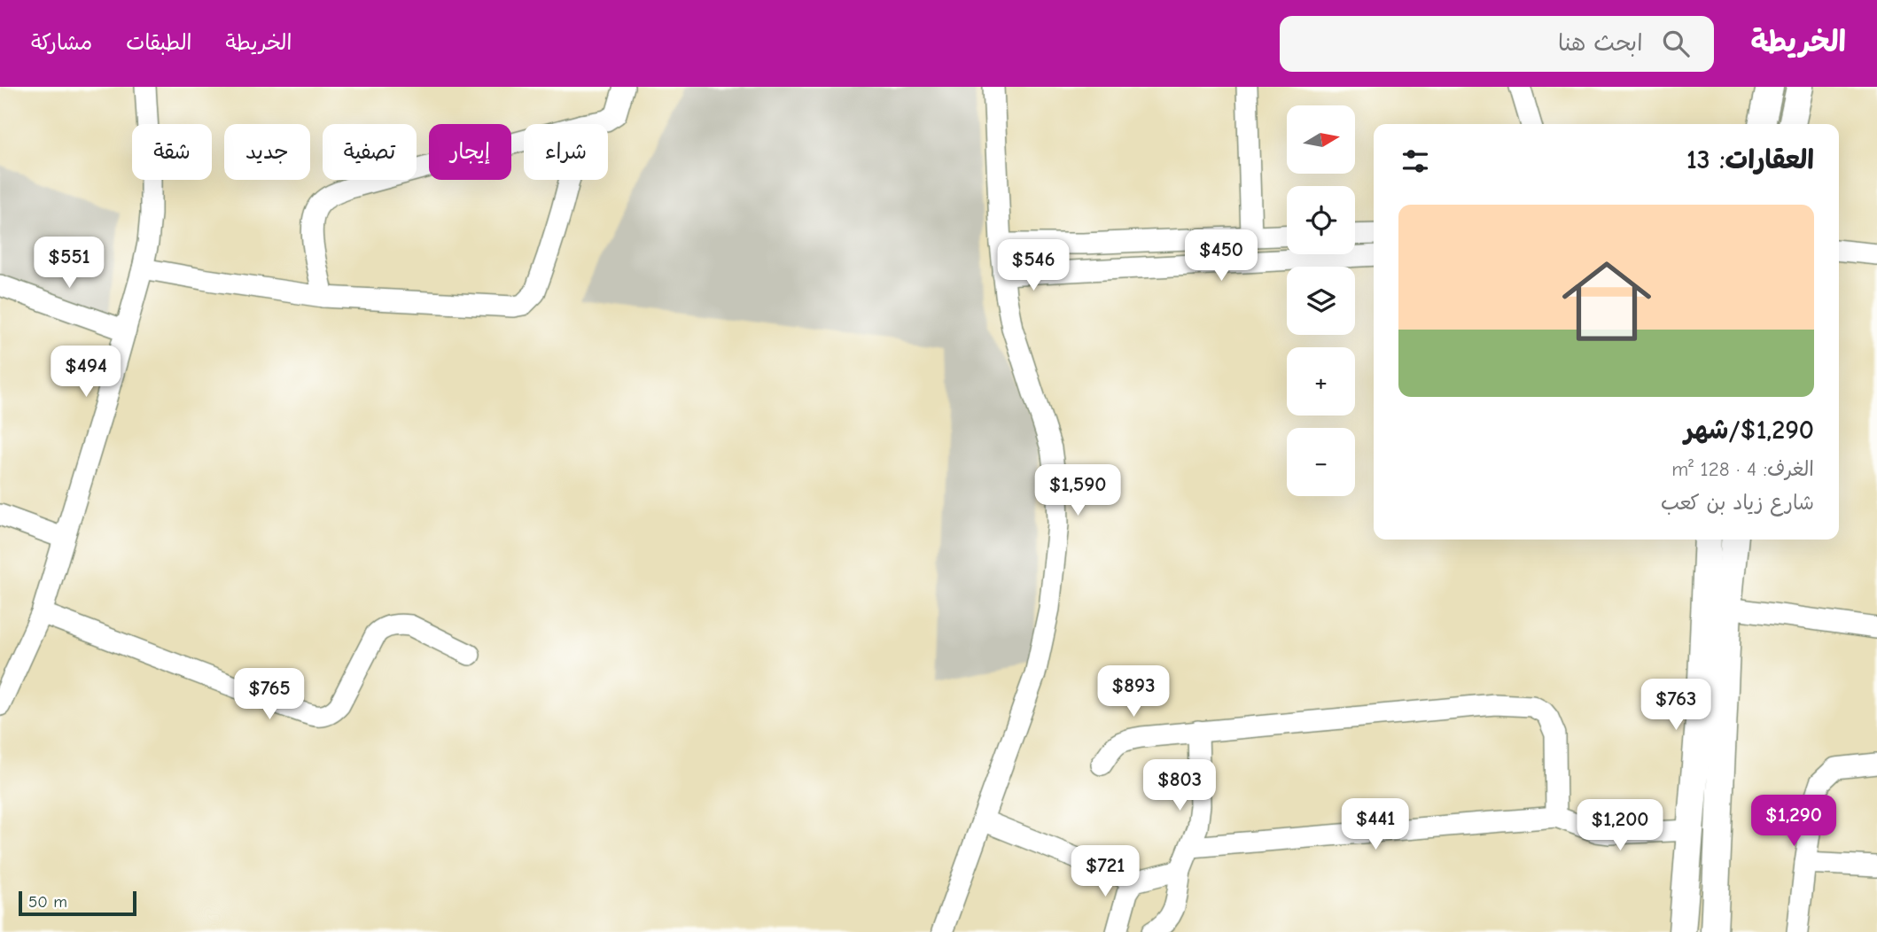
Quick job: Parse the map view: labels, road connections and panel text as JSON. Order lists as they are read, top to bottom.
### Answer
{
  "scale_bar": "50 m",
  "north": "right",
  "page": {
    "header": "الخريطة",
    "search": "ابحث هنا",
    "nav": ["الخريطة", "الطبقات", "مشاركة"],
    "map_buttons": ["+", "−"],
    "chip": [
      "شراء",
      "إيجار",
      "تصفية",
      "جديد",
      "شقة"
    ],
    "heading": "العقارات: 13",
    "list": [
      {
        "name": "$1,290/شهر",
        "note": "الغرف: 4 · 128 m² · شارع زياد بن كعب"
      }
    ],
    "price": [
      "$450",
      "$551",
      "$546",
      "$494",
      "$1,590",
      "$893",
      "$765",
      "$763",
      "$803",
      "$1,290",
      "$441",
      "$1,200",
      "$721"
    ],
    "scale": "50 m"
  }
}
